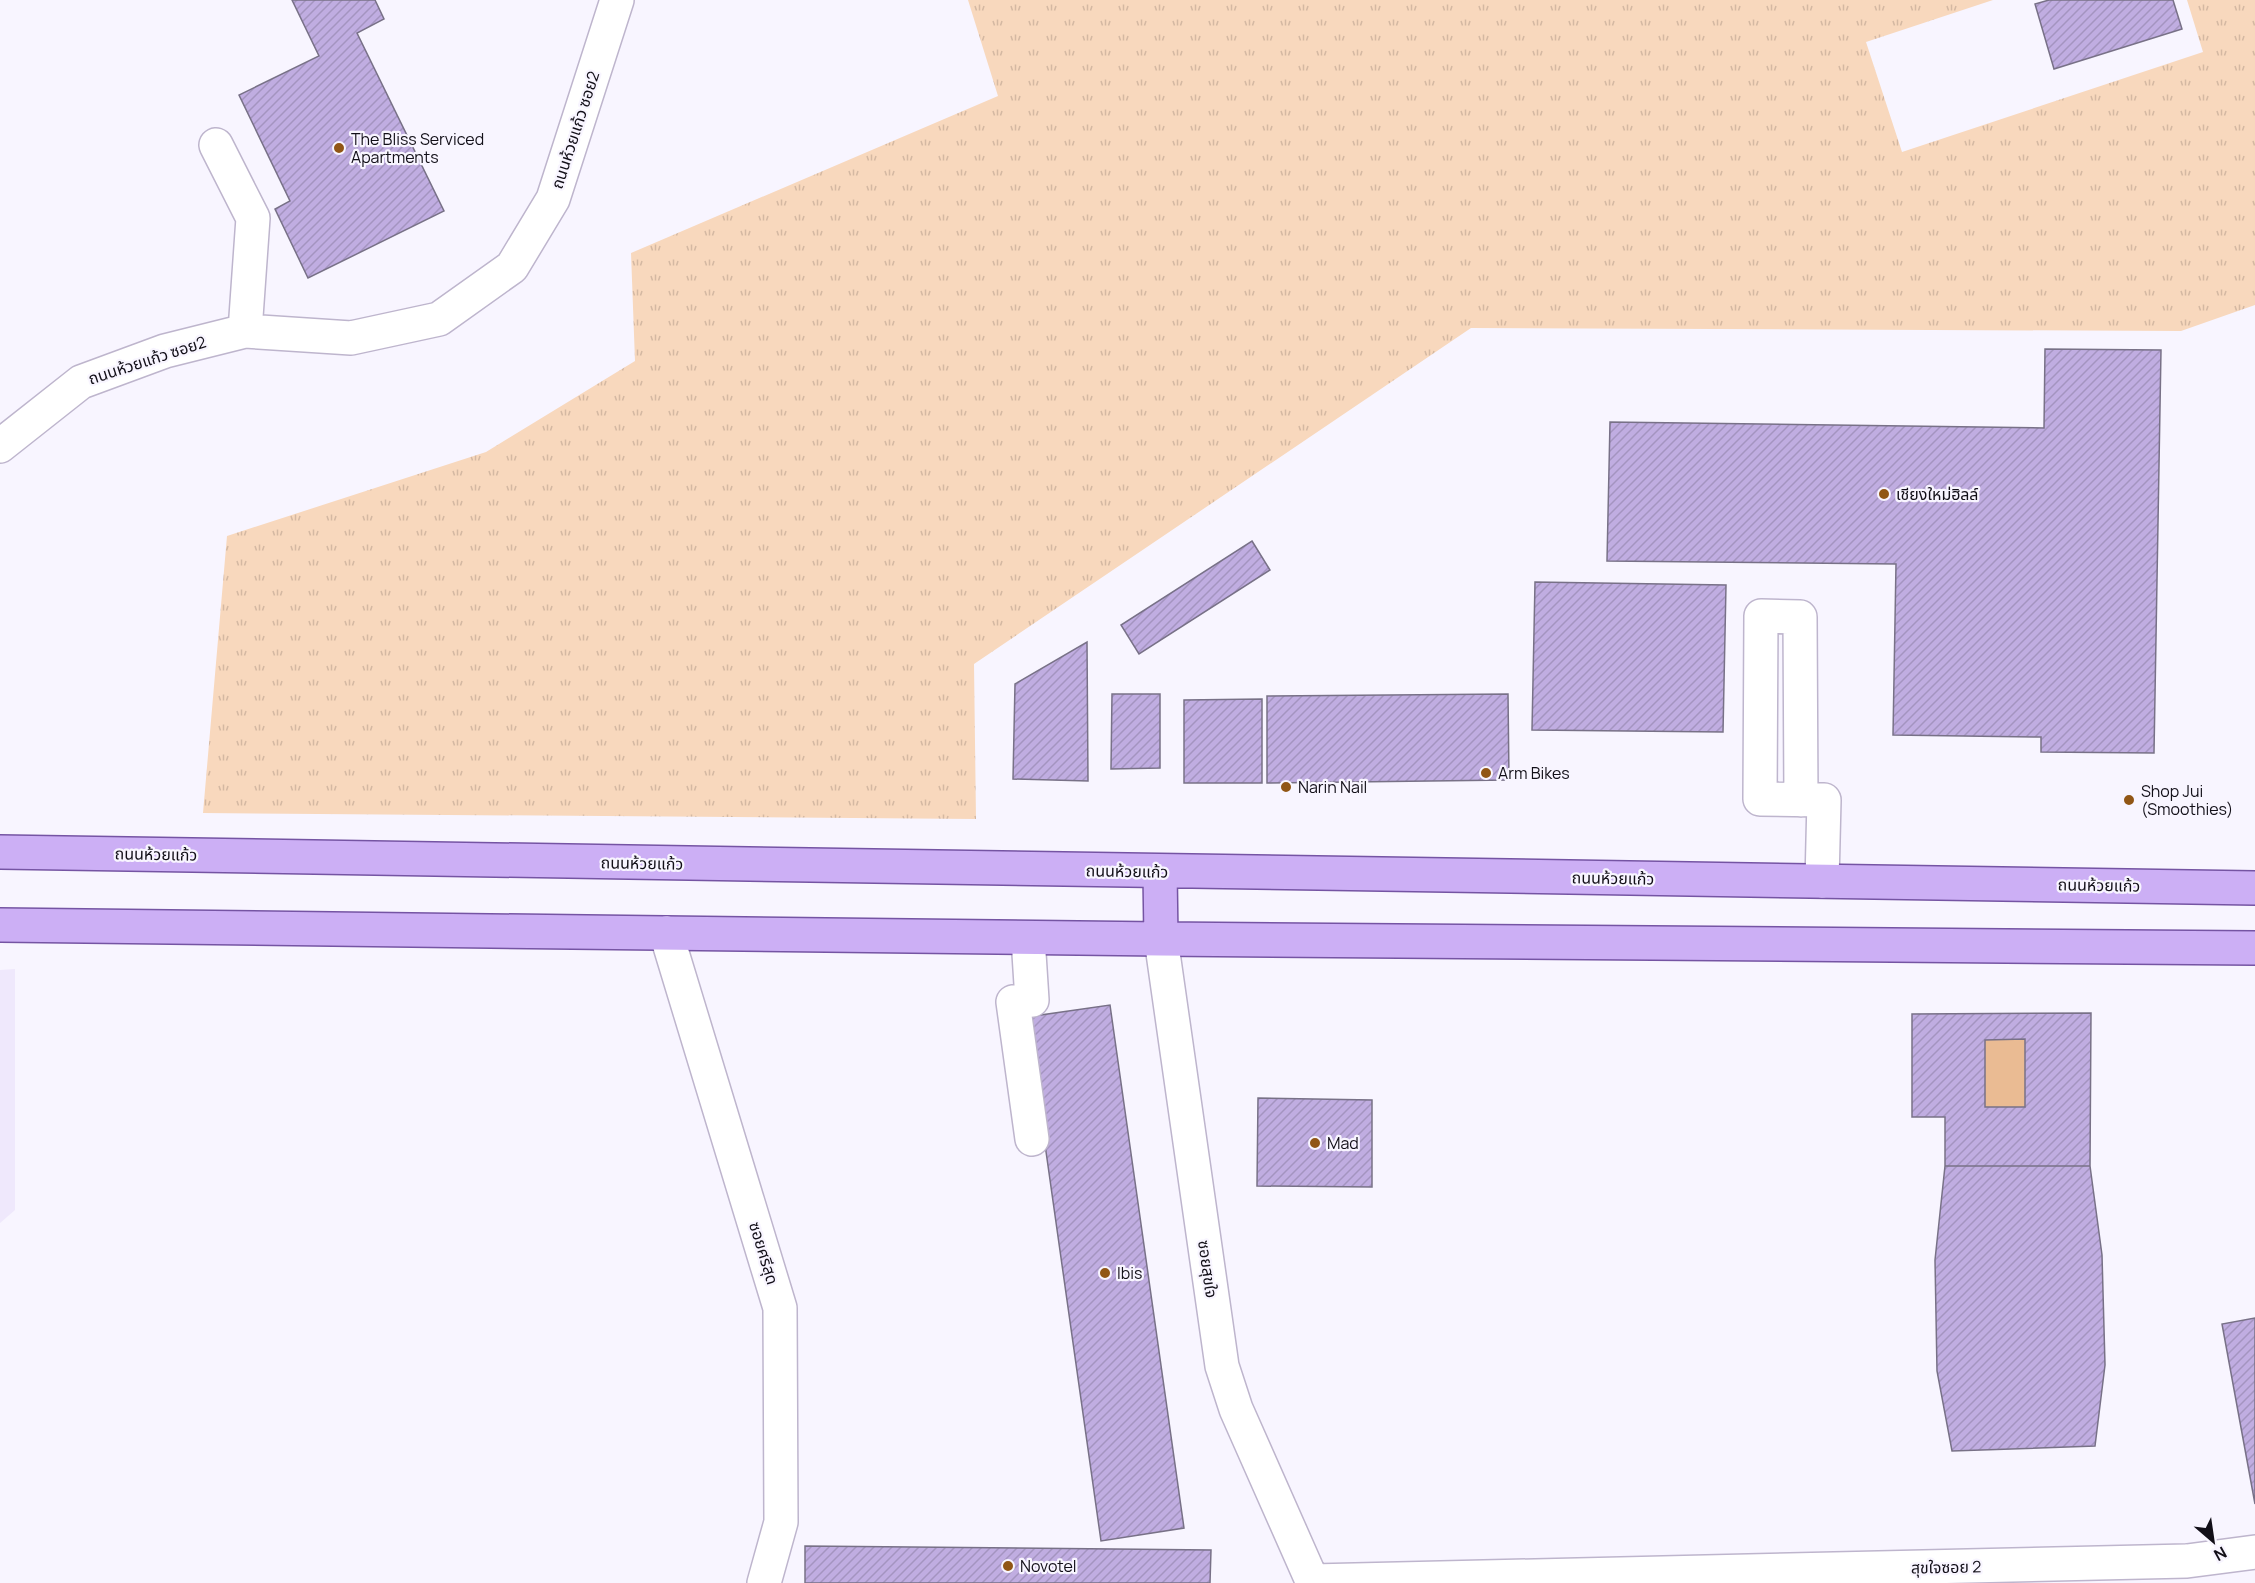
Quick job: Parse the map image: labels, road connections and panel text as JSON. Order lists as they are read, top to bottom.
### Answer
{
  "streets": {
    "main road": ["ถนนห้วยแก้ว"],
    "street": [
      "ถนนห้วยแก้ว ซอย2",
      "ซอยศรีสุด",
      "ซอยสุขใจ",
      "สุขใจซอย 2"
    ]
  },
  "crossings": [
    ["ซอยสุขใจ", "สุขใจซอย 2"]
  ],
  "places": [
    "The Bliss Serviced Apartments",
    "เชียงใหม่ฮิลล์",
    "Arm Bikes",
    "Narin Nail",
    "Shop Jui (Smoothies)",
    "Mad",
    "Ibis",
    "Novotel"
  ],
  "north": "bottom right"
}
